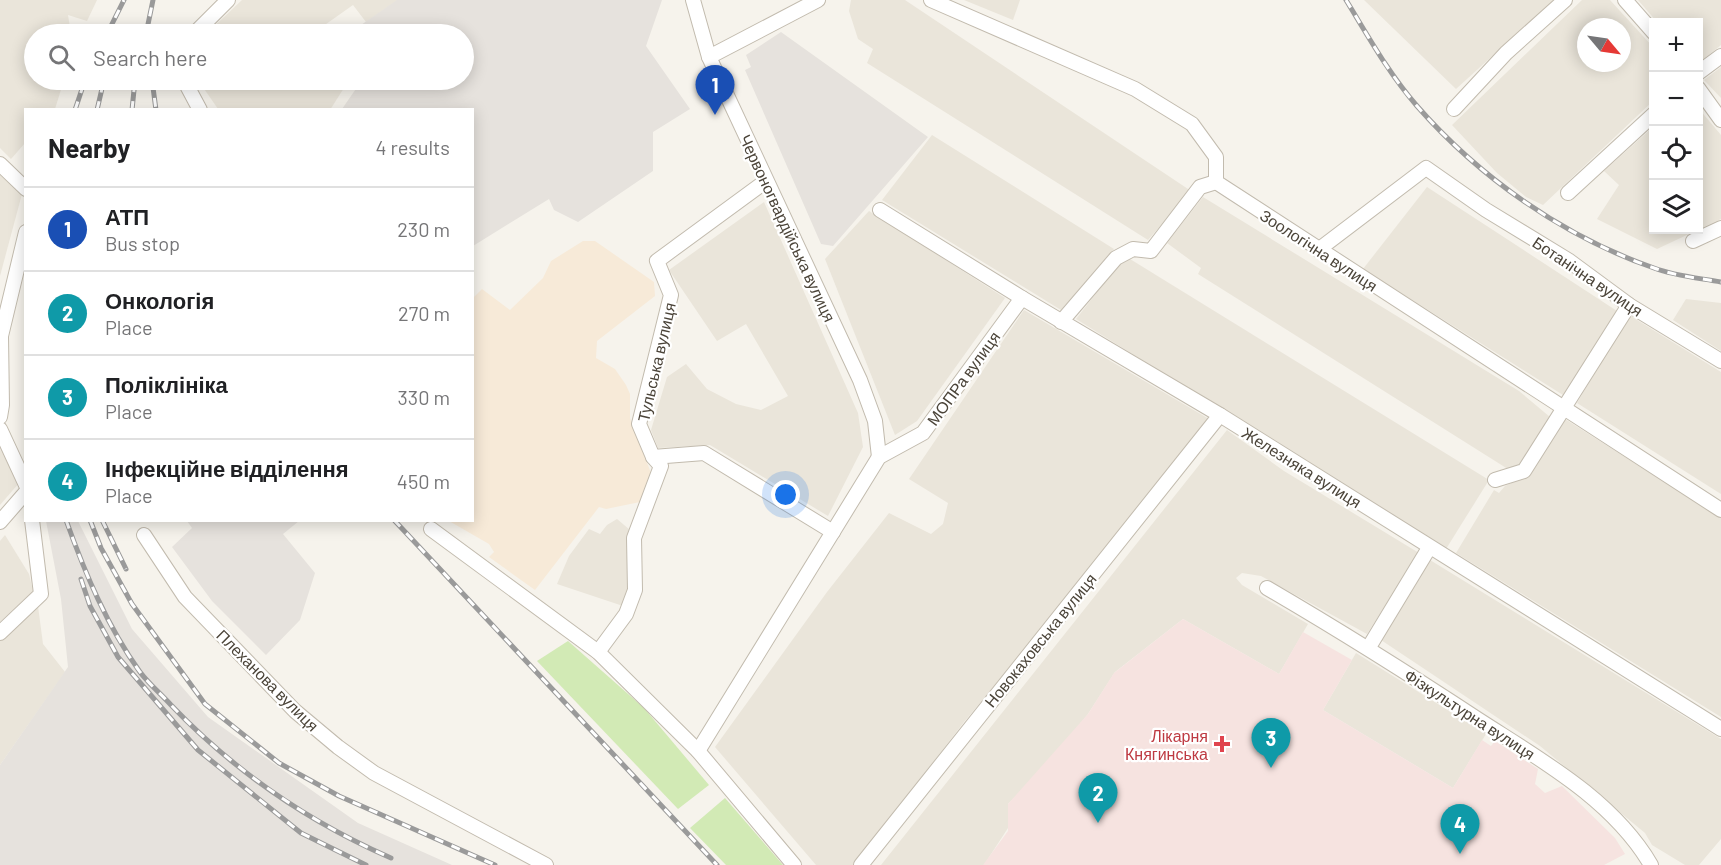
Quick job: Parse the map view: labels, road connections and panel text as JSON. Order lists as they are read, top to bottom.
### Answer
{
  "streets": {
    "street": [
      "Червоногвардійська вулиця",
      "Зоологічна вулиця",
      "Ботанічна вулиця",
      "Тульська вулиця",
      "МОПРа вулиця",
      "Железняка вулиця",
      "Новокаховська вулиця",
      "Плеханова вулиця",
      "Фізкультурна вулиця"
    ]
  },
  "crossings": [
    ["Червоногвардійська вулиця", "Тульська вулиця"],
    ["Червоногвардійська вулиця", "МОПРа вулиця"],
    ["Зоологічна вулиця", "Ботанічна вулиця"],
    ["МОПРа вулиця", "Железняка вулиця"],
    ["Железняка вулиця", "Новокаховська вулиця"]
  ],
  "places": {
    "health": ["Лікарня Княгинська"]
  },
  "north": "bottom right",
  "page": {
    "map_buttons": ["+", "−"],
    "search": "Search here",
    "pins": [
      "1",
      "3",
      "2",
      "4"
    ],
    "heading": ["Nearby", "4 results"],
    "list": [
      {
        "mark": "1",
        "name": "АТП",
        "note": "Bus stop",
        "value": "230 m"
      },
      {
        "mark": "2",
        "name": "Онкологія",
        "note": "Place",
        "value": "270 m"
      },
      {
        "mark": "3",
        "name": "Поліклініка",
        "note": "Place",
        "value": "330 m"
      },
      {
        "mark": "4",
        "name": "Інфекційне відділення",
        "note": "Place",
        "value": "450 m"
      }
    ]
  }
}
